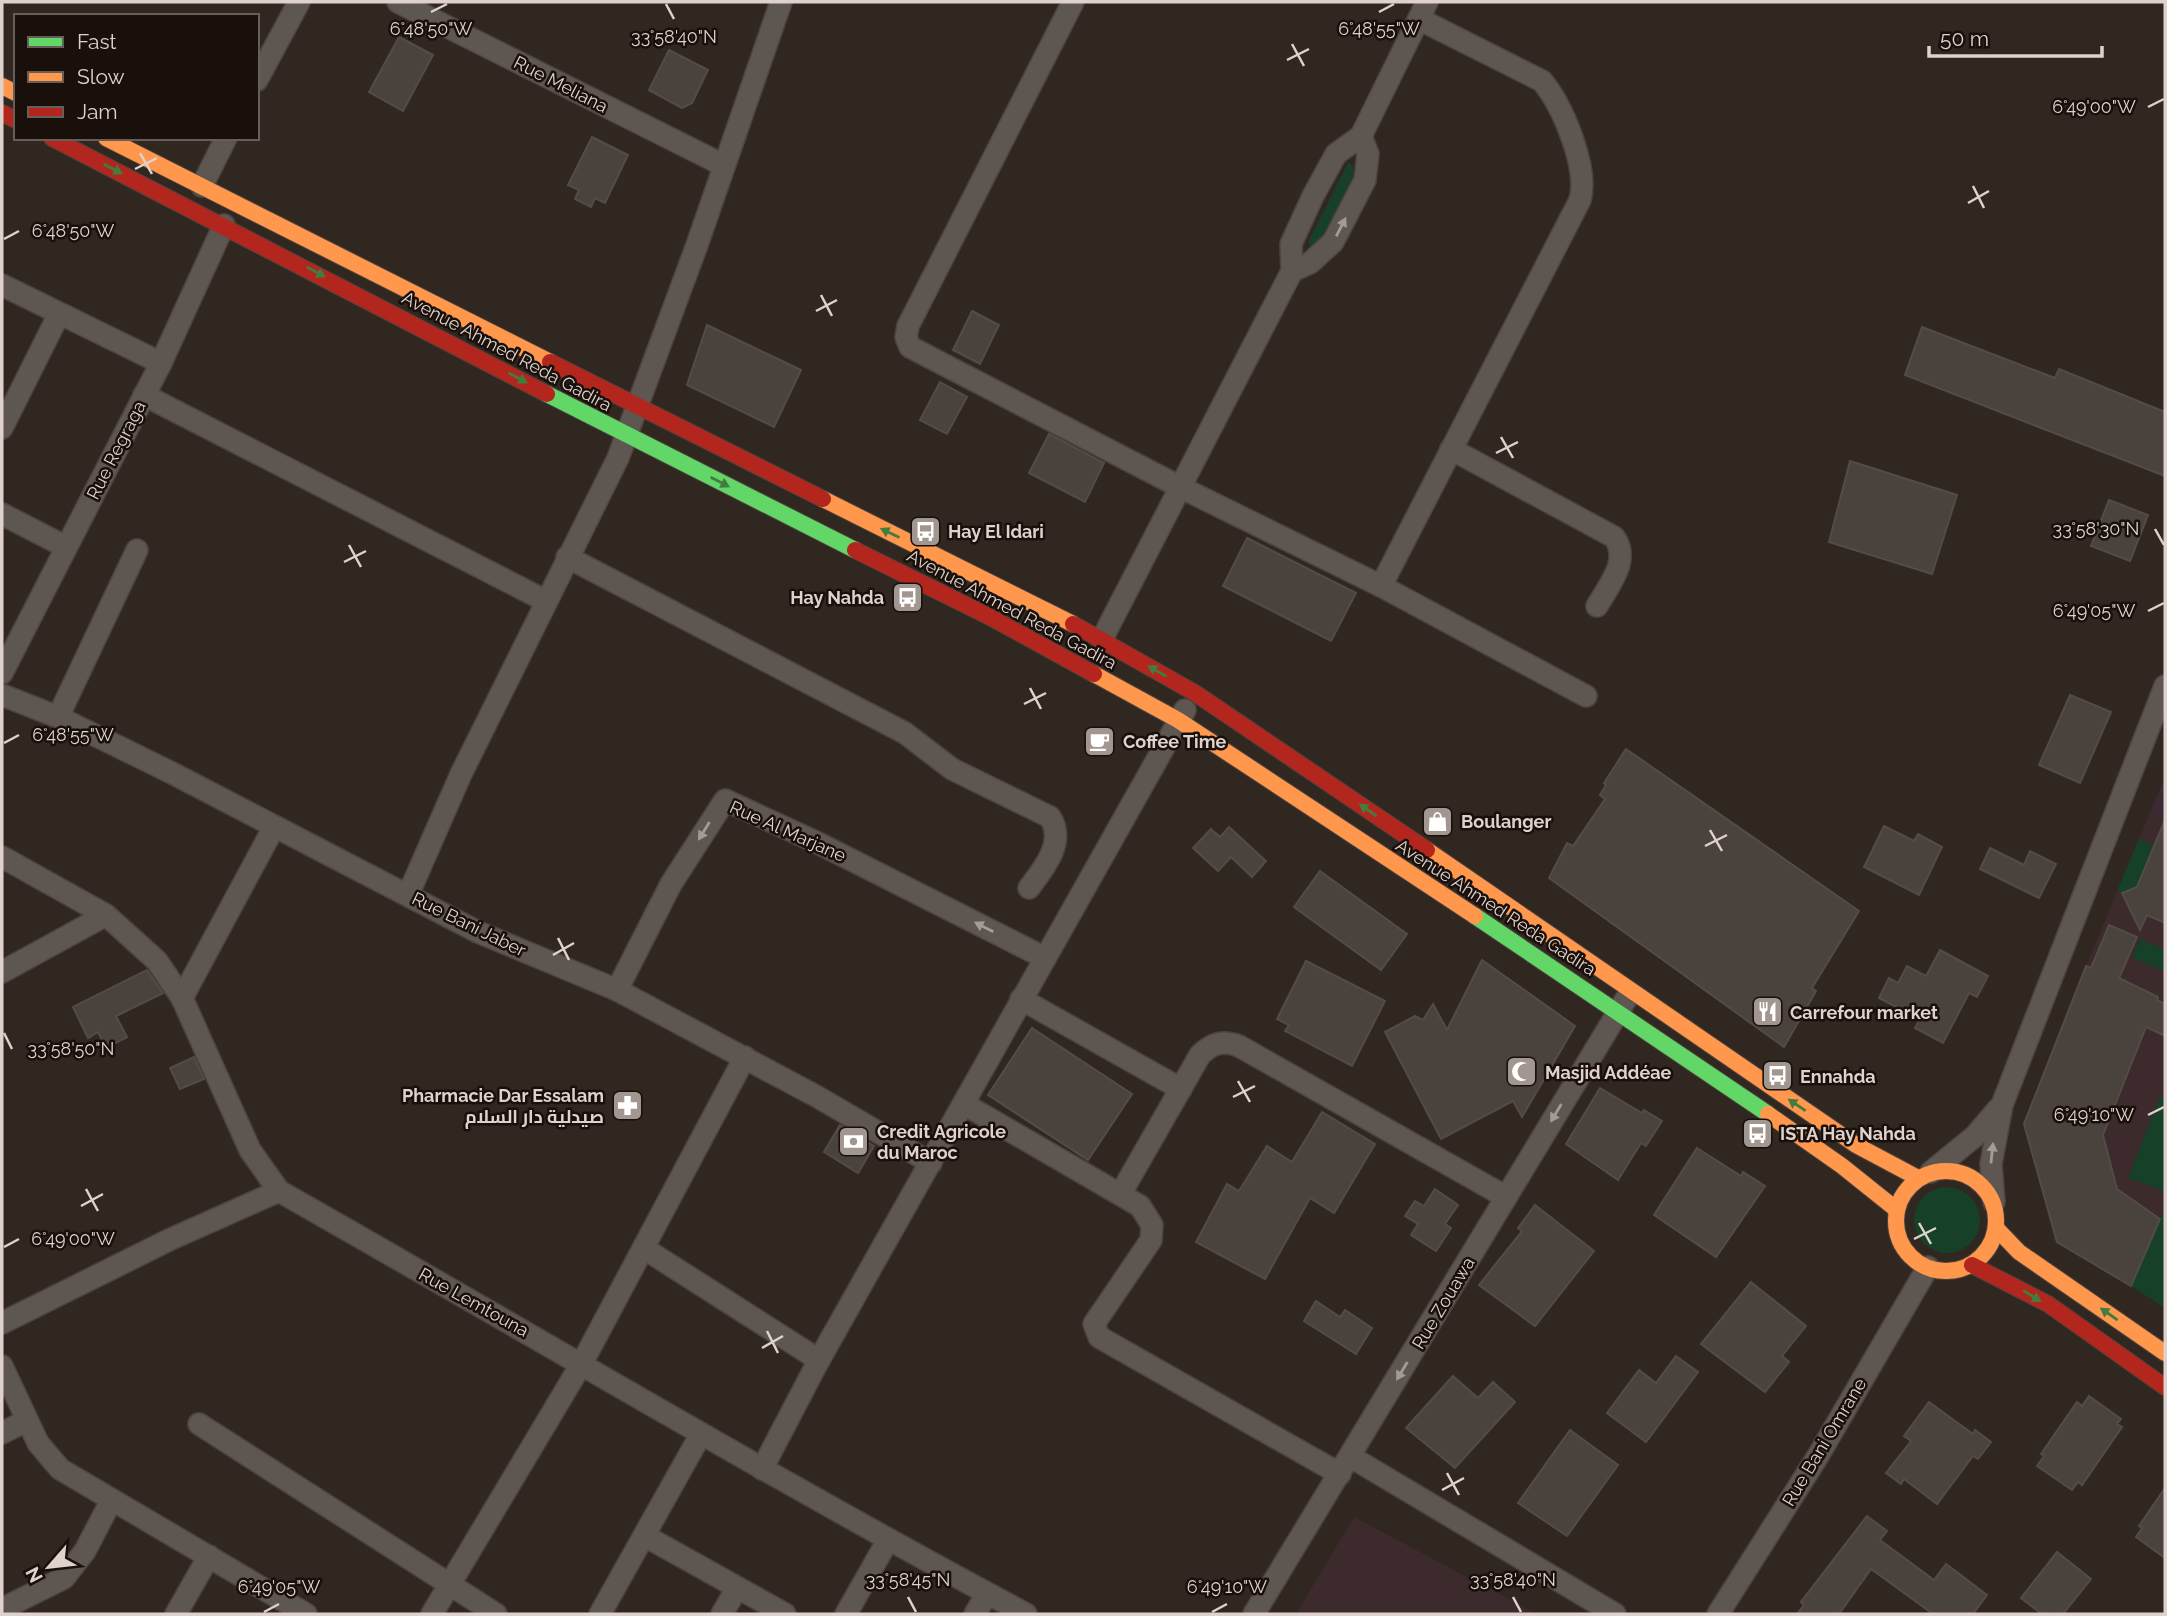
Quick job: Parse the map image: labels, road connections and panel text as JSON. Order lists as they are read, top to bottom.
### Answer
{
  "streets": {
    "main road": ["Avenue Ahmed Reda Gadira"],
    "street": [
      "Rue Meliana",
      "Rue Regraga",
      "Rue Al Marjane",
      "Rue Bani Jaber",
      "Rue Lemtouna",
      "Rue Zouawa",
      "Rue Bani Omrane"
    ]
  },
  "crossings": [
    ["Avenue Ahmed Reda Gadira", "Rue Regraga"],
    ["Avenue Ahmed Reda Gadira", "Rue Zouawa"],
    ["Avenue Ahmed Reda Gadira", "Rue Bani Omrane"],
    ["Rue Al Marjane", "Rue Bani Jaber"]
  ],
  "one_way": ["Rue Zouawa"],
  "places": {
    "bus stop": [
      "Hay El Idari",
      "Hay Nahda",
      "Ennahda",
      "ISTA Hay Nahda"
    ],
    "cafe": ["Coffee Time"],
    "shop": ["Boulanger"],
    "restaurant": ["Carrefour market"],
    "mosque": ["Masjid Addéae"],
    "pharmacy": ["Pharmacie Dar Essalam صيدلية دار السلام"],
    "bank": ["Credit Agricole du Maroc"]
  },
  "legend": ["Fast", "Slow", "Jam"],
  "scale_bar": "50 m",
  "north": "bottom left",
  "coordinates": [
    "6°48'50\"W",
    "6°48'55\"W",
    "33°58'40\"N",
    "6°49'00\"W",
    "33°58'30\"N",
    "6°49'05\"W",
    "33°58'50\"N",
    "6°49'10\"W",
    "33°58'45\"N"
  ]
}
